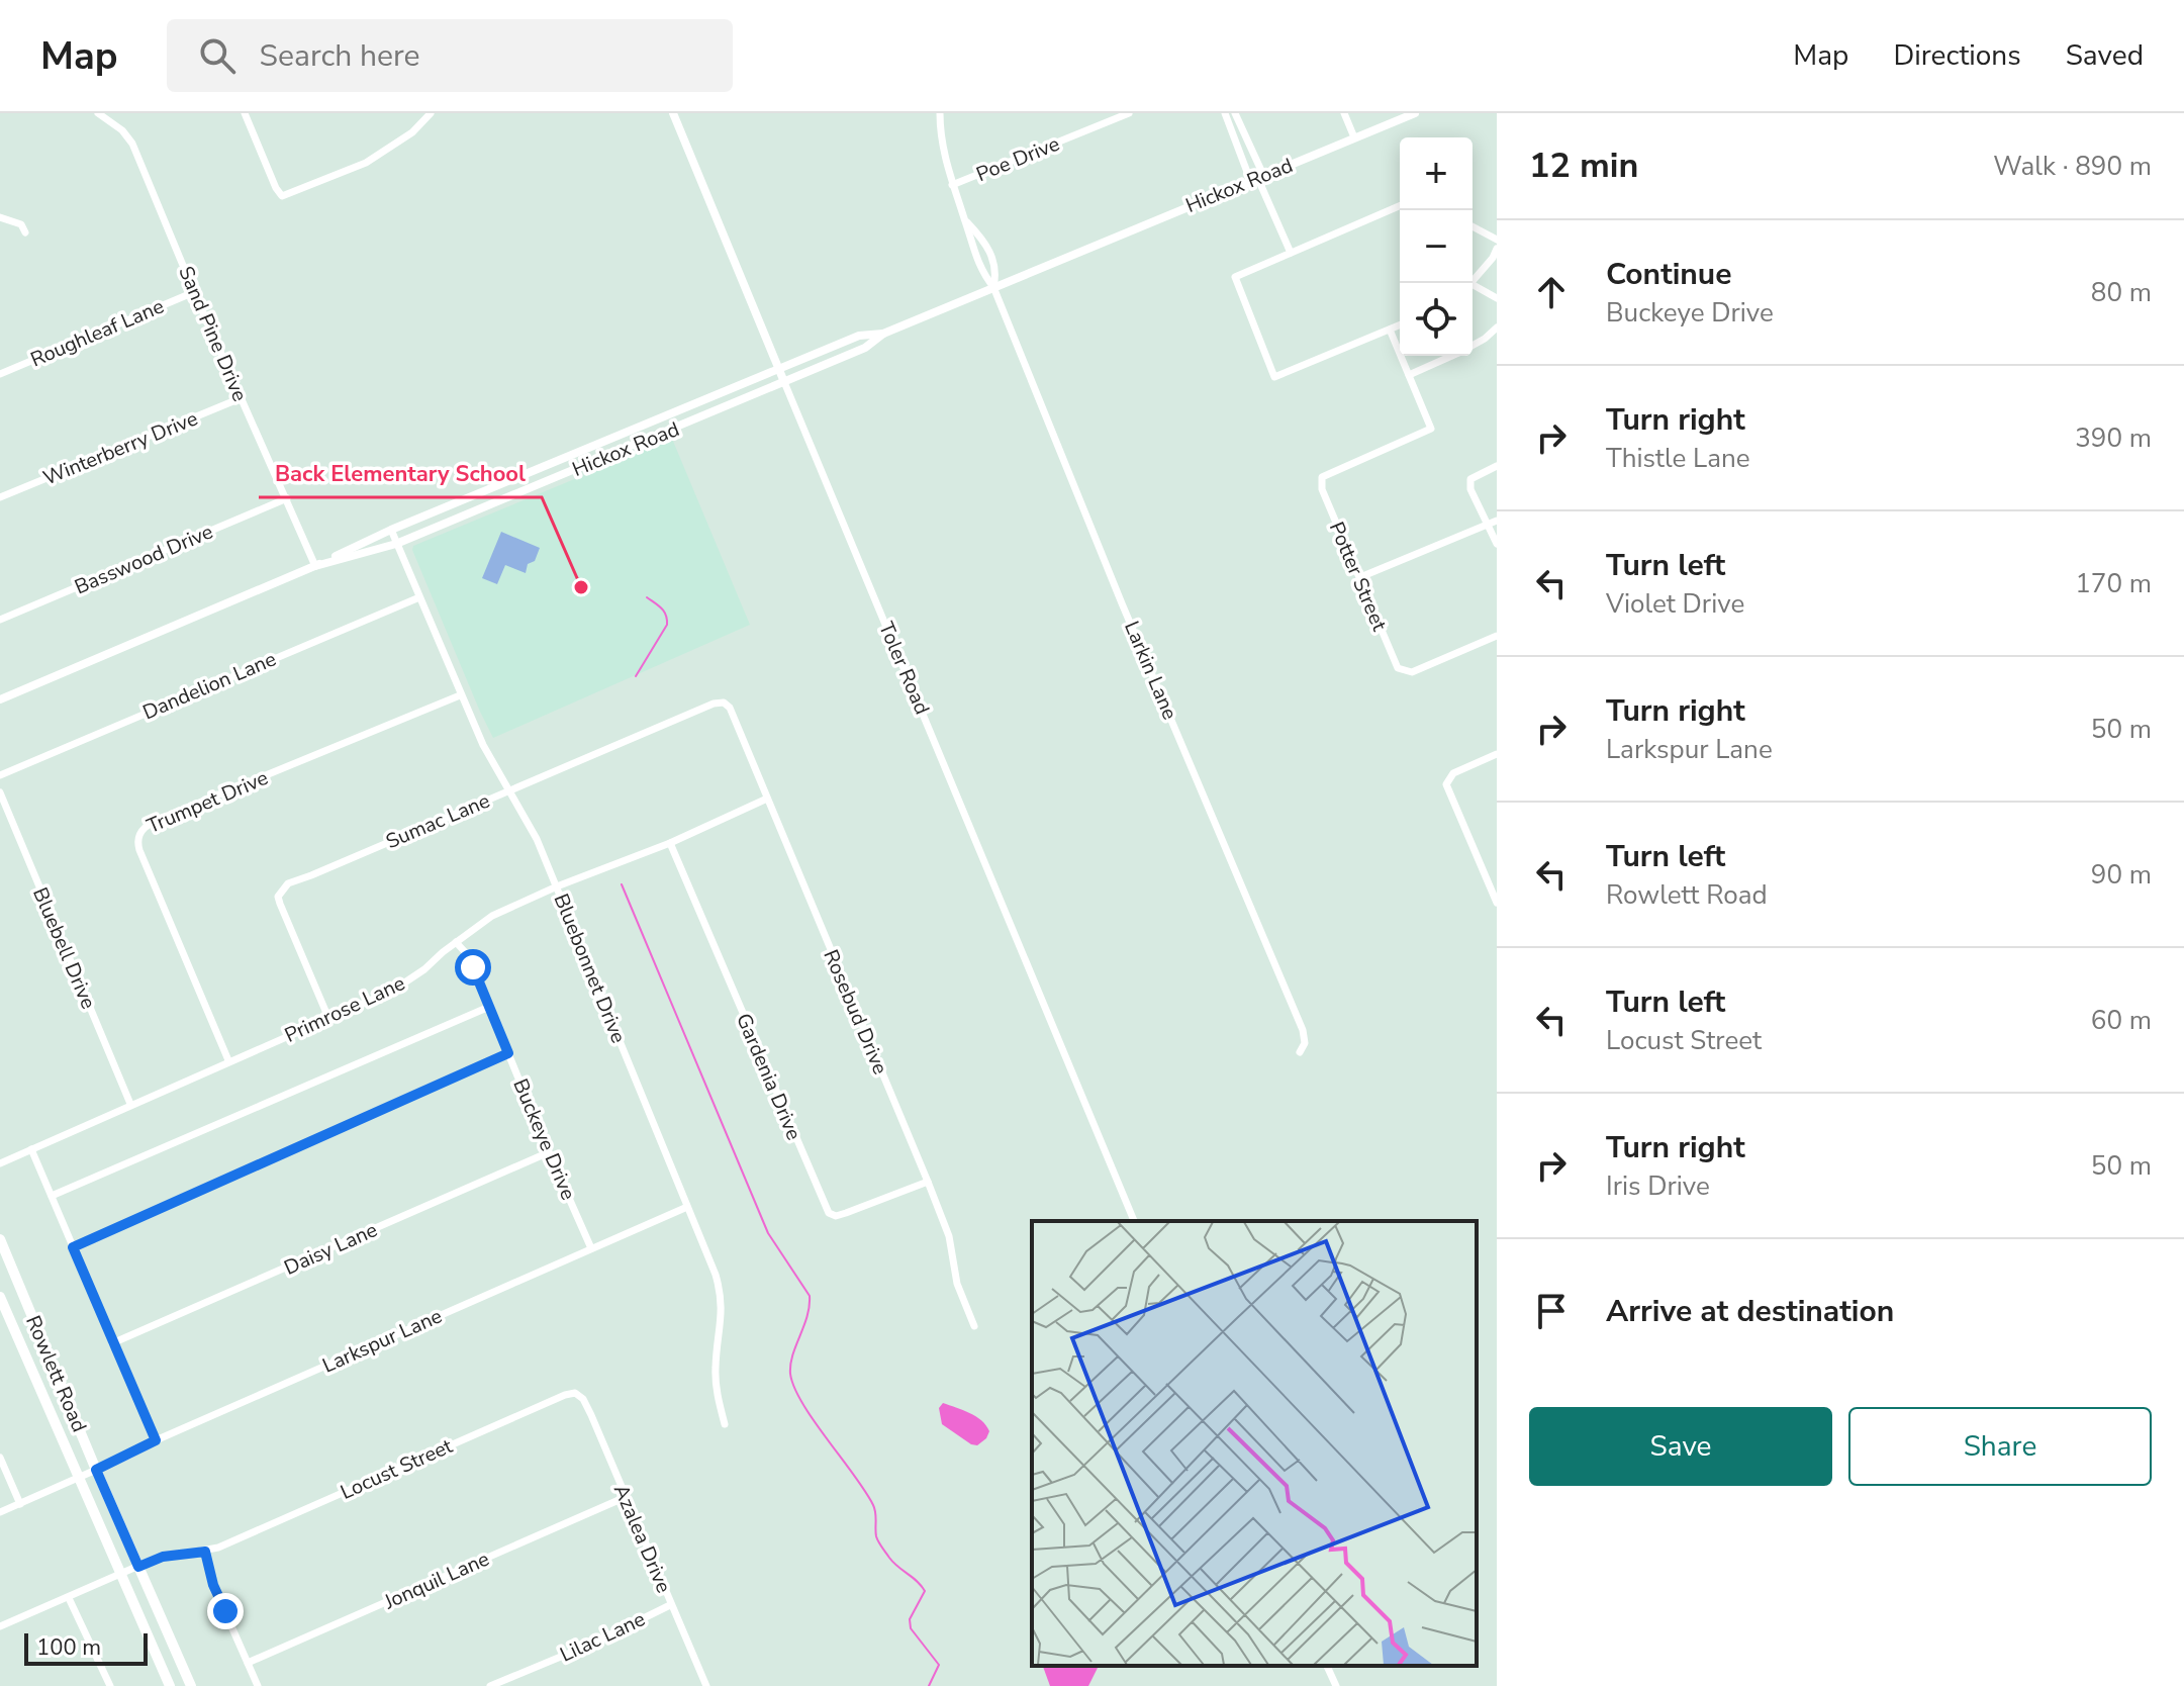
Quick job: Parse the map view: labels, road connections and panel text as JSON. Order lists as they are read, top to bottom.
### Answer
{
  "streets": {
    "main road": ["Rowlett Road"],
    "street": [
      "Poe Drive",
      "Hickox Road",
      "Roughleaf Lane",
      "Sand Pine Drive",
      "Winterberry Drive",
      "Basswood Drive",
      "Potter Street",
      "Toler Road",
      "Larkin Lane",
      "Dandelion Lane",
      "Trumpet Drive",
      "Sumac Lane",
      "Bluebell Drive",
      "Bluebonnet Drive",
      "Primrose Lane",
      "Rosebud Drive",
      "Gardenia Drive",
      "Buckeye Drive",
      "Daisy Lane",
      "Larkspur Lane",
      "Locust Street",
      "Azalea Drive",
      "Jonquil Lane",
      "Lilac Lane"
    ]
  },
  "crossings": [
    ["Hickox Road", "Sand Pine Drive"],
    ["Hickox Road", "Toler Road"],
    ["Hickox Road", "Larkin Lane"],
    ["Hickox Road", "Bluebonnet Drive"],
    ["Roughleaf Lane", "Sand Pine Drive"],
    ["Sand Pine Drive", "Winterberry Drive"],
    ["Sand Pine Drive", "Basswood Drive"],
    ["Dandelion Lane", "Bluebonnet Drive"],
    ["Trumpet Drive", "Bluebonnet Drive"],
    ["Trumpet Drive", "Primrose Lane"],
    ["Sumac Lane", "Bluebonnet Drive"],
    ["Sumac Lane", "Primrose Lane"],
    ["Sumac Lane", "Rosebud Drive"],
    ["Bluebell Drive", "Primrose Lane"],
    ["Bluebonnet Drive", "Primrose Lane"],
    ["Bluebonnet Drive", "Larkspur Lane"],
    ["Primrose Lane", "Rosebud Drive"],
    ["Primrose Lane", "Gardenia Drive"],
    ["Primrose Lane", "Buckeye Drive"],
    ["Rosebud Drive", "Gardenia Drive"],
    ["Buckeye Drive", "Daisy Lane"],
    ["Buckeye Drive", "Larkspur Lane"],
    ["Larkspur Lane", "Rowlett Road"],
    ["Locust Street", "Azalea Drive"],
    ["Azalea Drive", "Jonquil Lane"],
    ["Azalea Drive", "Lilac Lane"]
  ],
  "places": ["Back Elementary School"],
  "scale_bar": "100 m",
  "page": {
    "header": "Map",
    "search": "Search here",
    "nav": ["Map", "Directions", "Saved"],
    "heading": ["12 min", "Walk · 890 m"],
    "map_buttons": ["+", "−"],
    "list": [
      ["Continue", "Buckeye Drive", "80 m"],
      ["Turn right", "Thistle Lane", "390 m"],
      ["Turn left", "Violet Drive", "170 m"],
      ["Turn right", "Larkspur Lane", "50 m"],
      ["Turn left", "Rowlett Road", "90 m"],
      ["Turn left", "Locust Street", "60 m"],
      ["Turn right", "Iris Drive", "50 m"],
      "Arrive at destination"
    ],
    "buttons": ["Save", "Share"],
    "scale": "100 m"
  }
}
